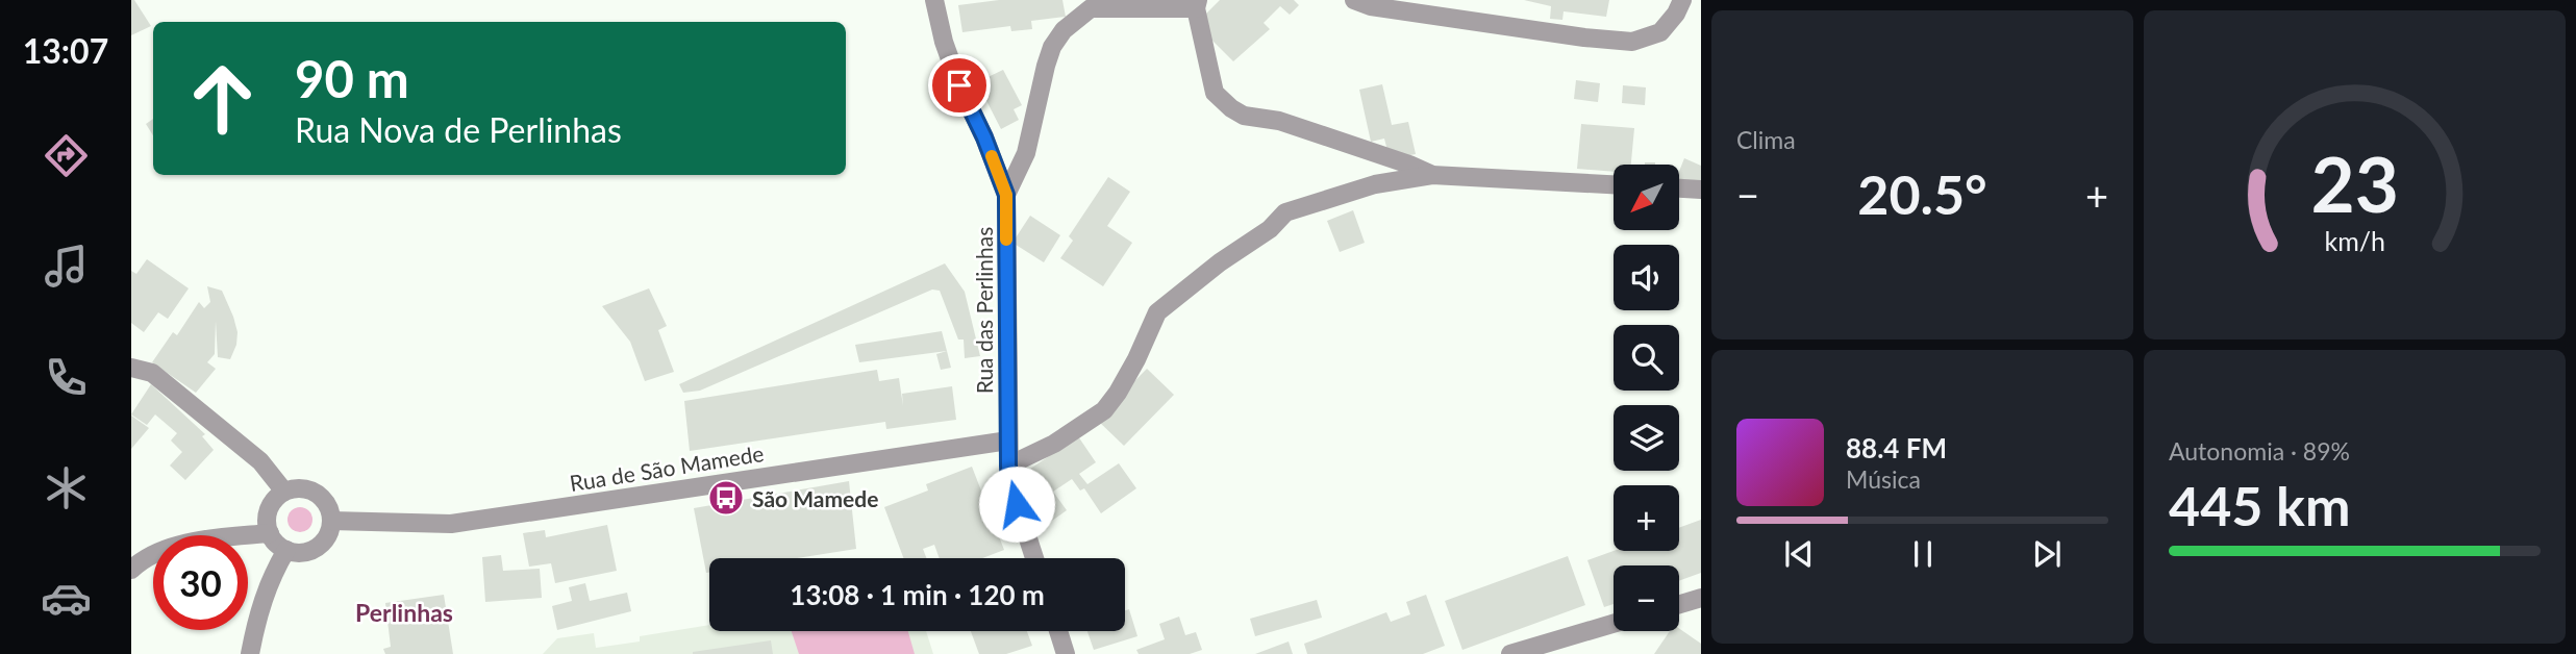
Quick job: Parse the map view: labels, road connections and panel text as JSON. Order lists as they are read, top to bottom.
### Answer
{
  "streets": {
    "street": ["Rua das Perlinhas", "Rua de São Mamede"]
  },
  "crossings": [
    ["Rua das Perlinhas", "Rua de São Mamede"]
  ],
  "districts": ["Perlinhas"],
  "places": {
    "bus stop": ["São Mamede"]
  },
  "north": "bottom left",
  "page": {
    "tabs": "13:07",
    "tile": [
      "Clima",
      ["Autonomia · 89%", "445 km"]
    ],
    "turn": ["90 m", "Rua Nova de Perlinhas"],
    "map_buttons": ["+", "−"],
    "heat": ["−", "20.5°", "+"],
    "song": ["88.4 FM", "Música"],
    "limit": "30",
    "trip": "13:08 · 1 min · 120 m",
    "gauge": ["23", "km/h"]
  }
}
